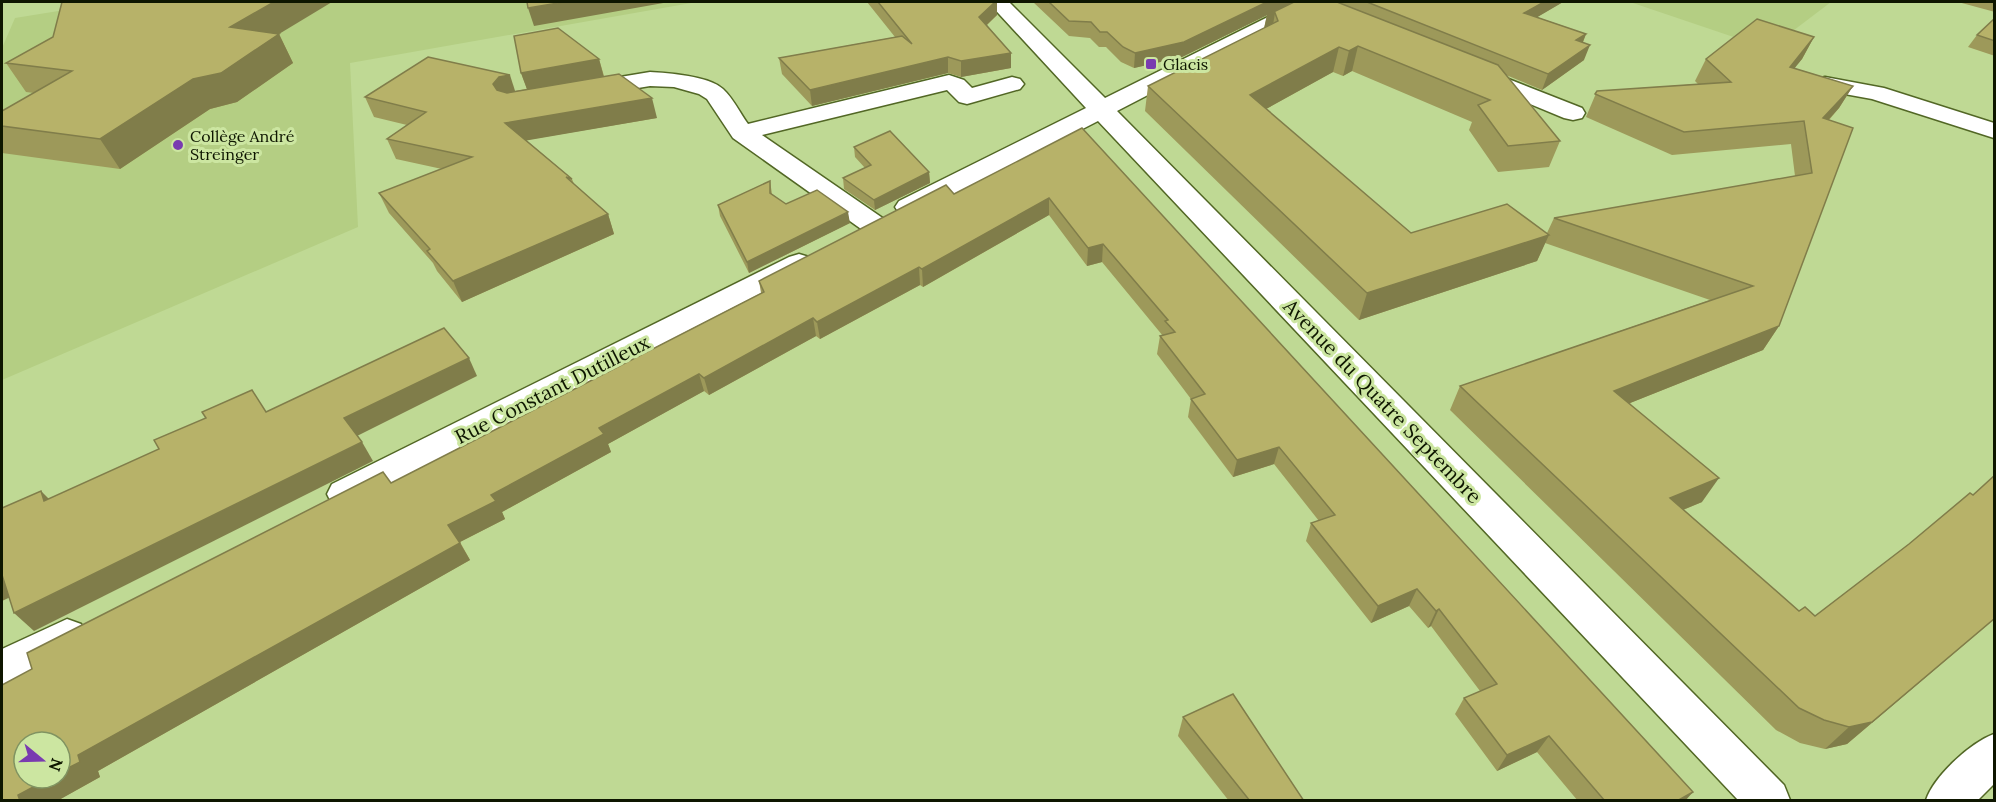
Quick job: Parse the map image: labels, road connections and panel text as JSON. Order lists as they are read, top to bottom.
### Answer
{
  "streets": {
    "street": ["Rue Constant Dutilleux", "Avenue du Quatre Septembre"]
  },
  "crossings": [
    ["Rue Constant Dutilleux", "Avenue du Quatre Septembre"]
  ],
  "places": {
    "transit": ["Glacis"],
    "other": ["Collège André Streinger"]
  },
  "north": "right"
}
